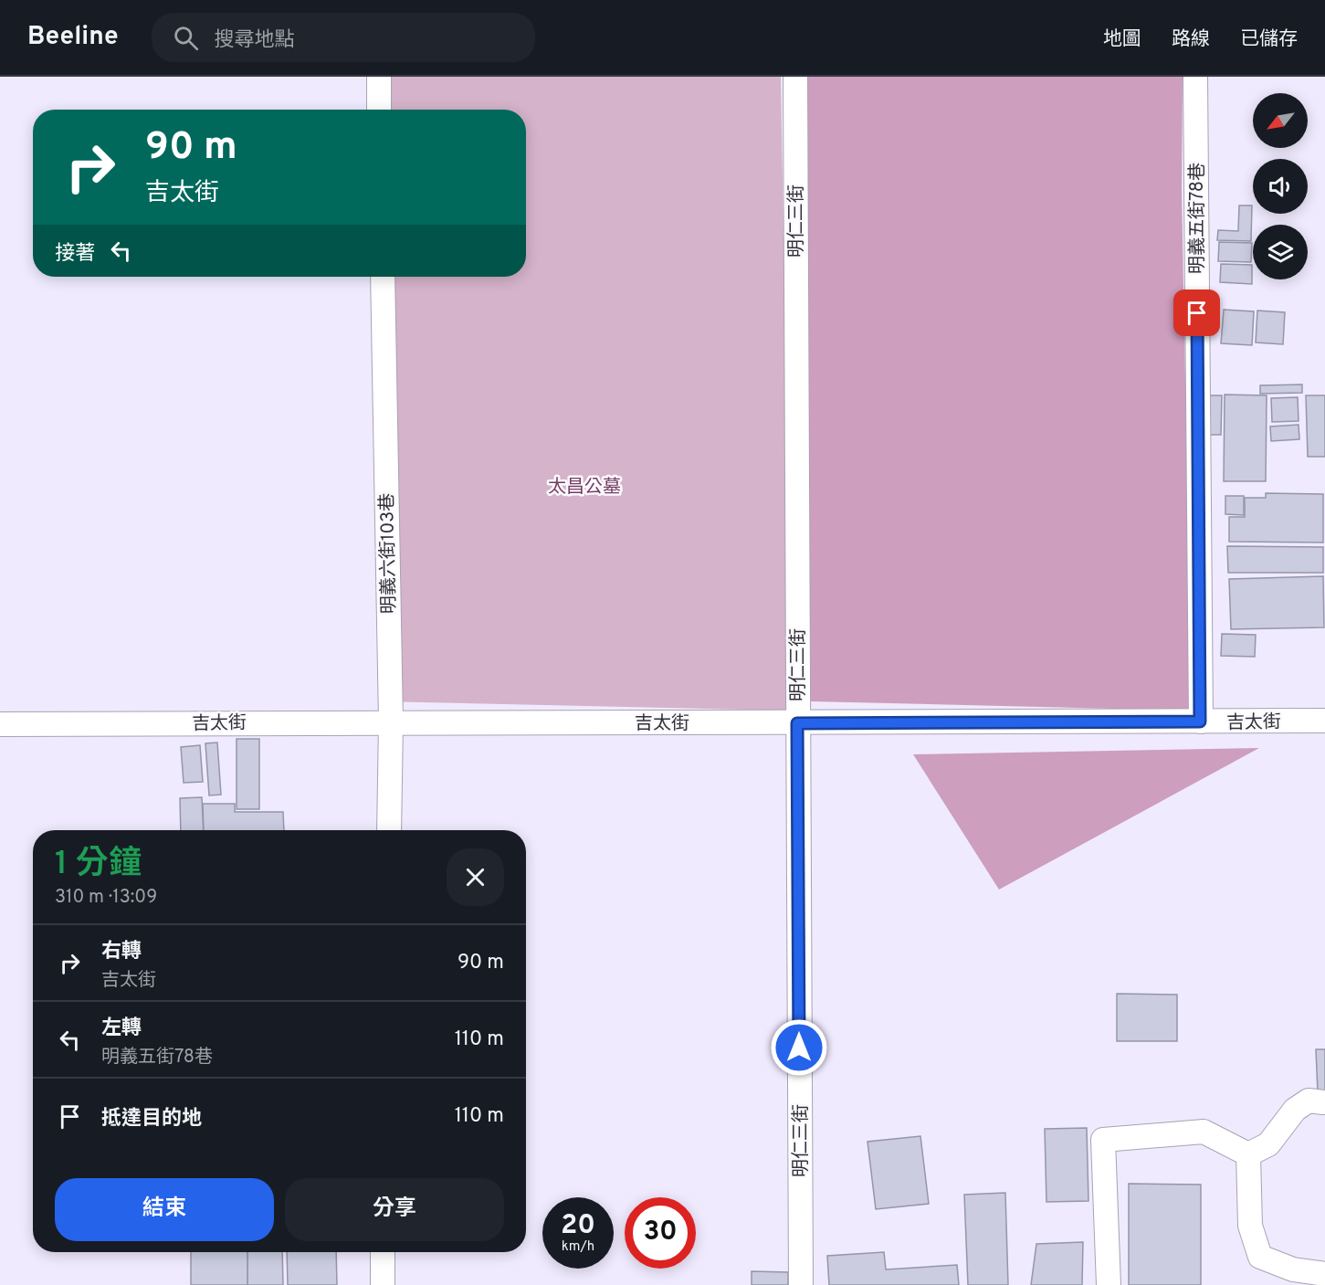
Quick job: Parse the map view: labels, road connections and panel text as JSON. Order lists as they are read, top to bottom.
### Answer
{
  "streets": {
    "street": [
      "明義五街78巷",
      "明仁三街",
      "明義六街103巷",
      "吉太街"
    ]
  },
  "crossings": [
    ["明義五街78巷", "吉太街"],
    ["明仁三街", "吉太街"],
    ["明義六街103巷", "吉太街"]
  ],
  "parks": ["太昌公墓"],
  "north": "bottom left",
  "page": {
    "header": "Beeline",
    "search": "搜尋地點",
    "nav": ["地圖", "路線", "已儲存"],
    "turn": ["90 m", "吉太街"],
    "then": "接著",
    "heading": ["1 分鐘", "310 m · 13:09"],
    "list": [
      {
        "name": "右轉",
        "note": "吉太街",
        "value": "90 m"
      },
      {
        "name": "左轉",
        "note": "明義五街78巷",
        "value": "110 m"
      },
      {
        "name": "抵達目的地",
        "value": "110 m"
      }
    ],
    "buttons": ["結束", "分享"],
    "speed": "20 km/h",
    "limit": "30"
  }
}
